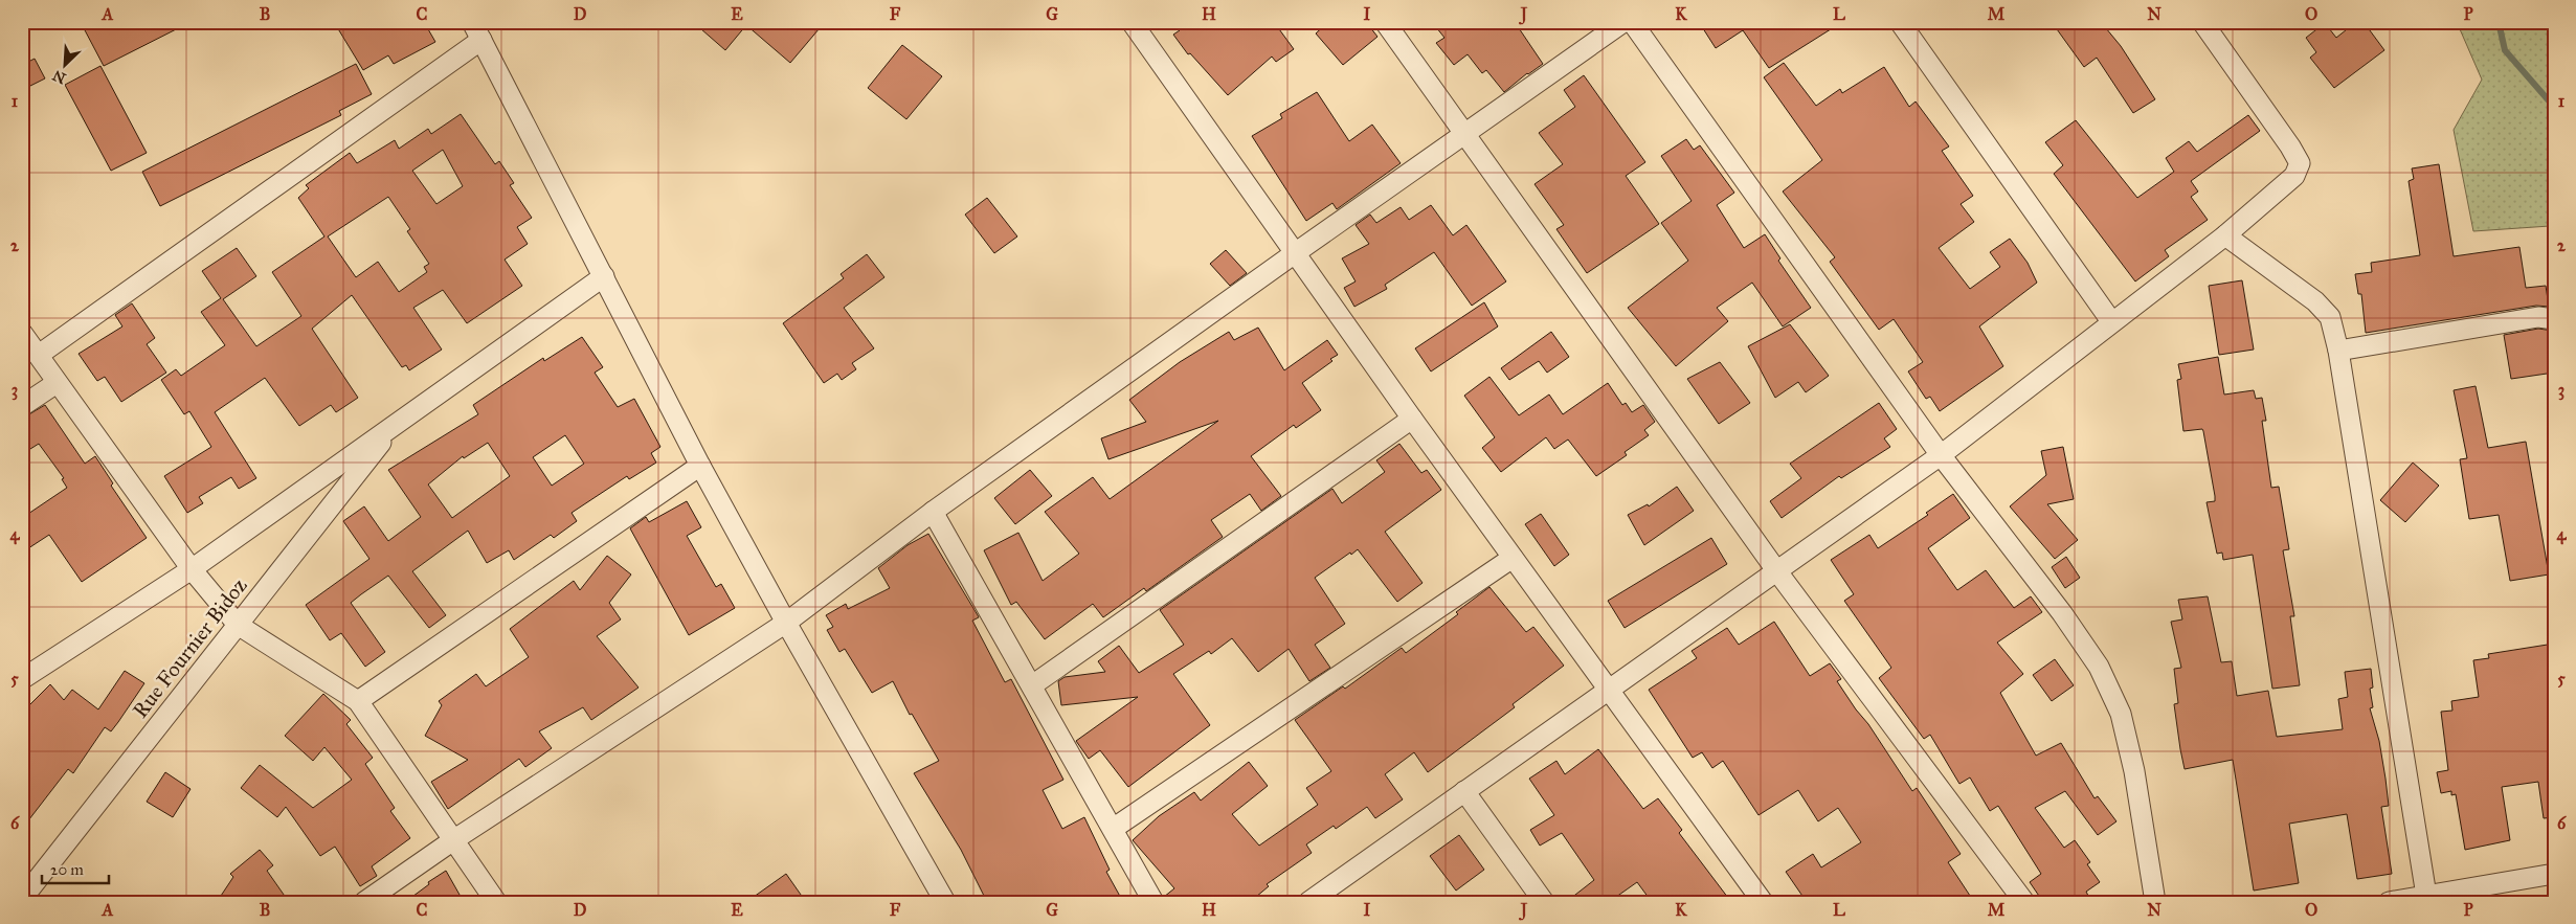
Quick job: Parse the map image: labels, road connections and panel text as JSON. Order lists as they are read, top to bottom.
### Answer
{
  "streets": {
    "street": ["Rue Fournier Bidoz"]
  },
  "scale_bar": "20 m",
  "north": "bottom left",
  "grid": {
    "columns": [
      "A",
      "B",
      "C",
      "D",
      "E",
      "F",
      "G",
      "H",
      "I",
      "J",
      "K",
      "L",
      "M",
      "N",
      "O",
      "P"
    ],
    "rows": [
      "1",
      "2",
      "3",
      "4",
      "5",
      "6"
    ]
  }
}
